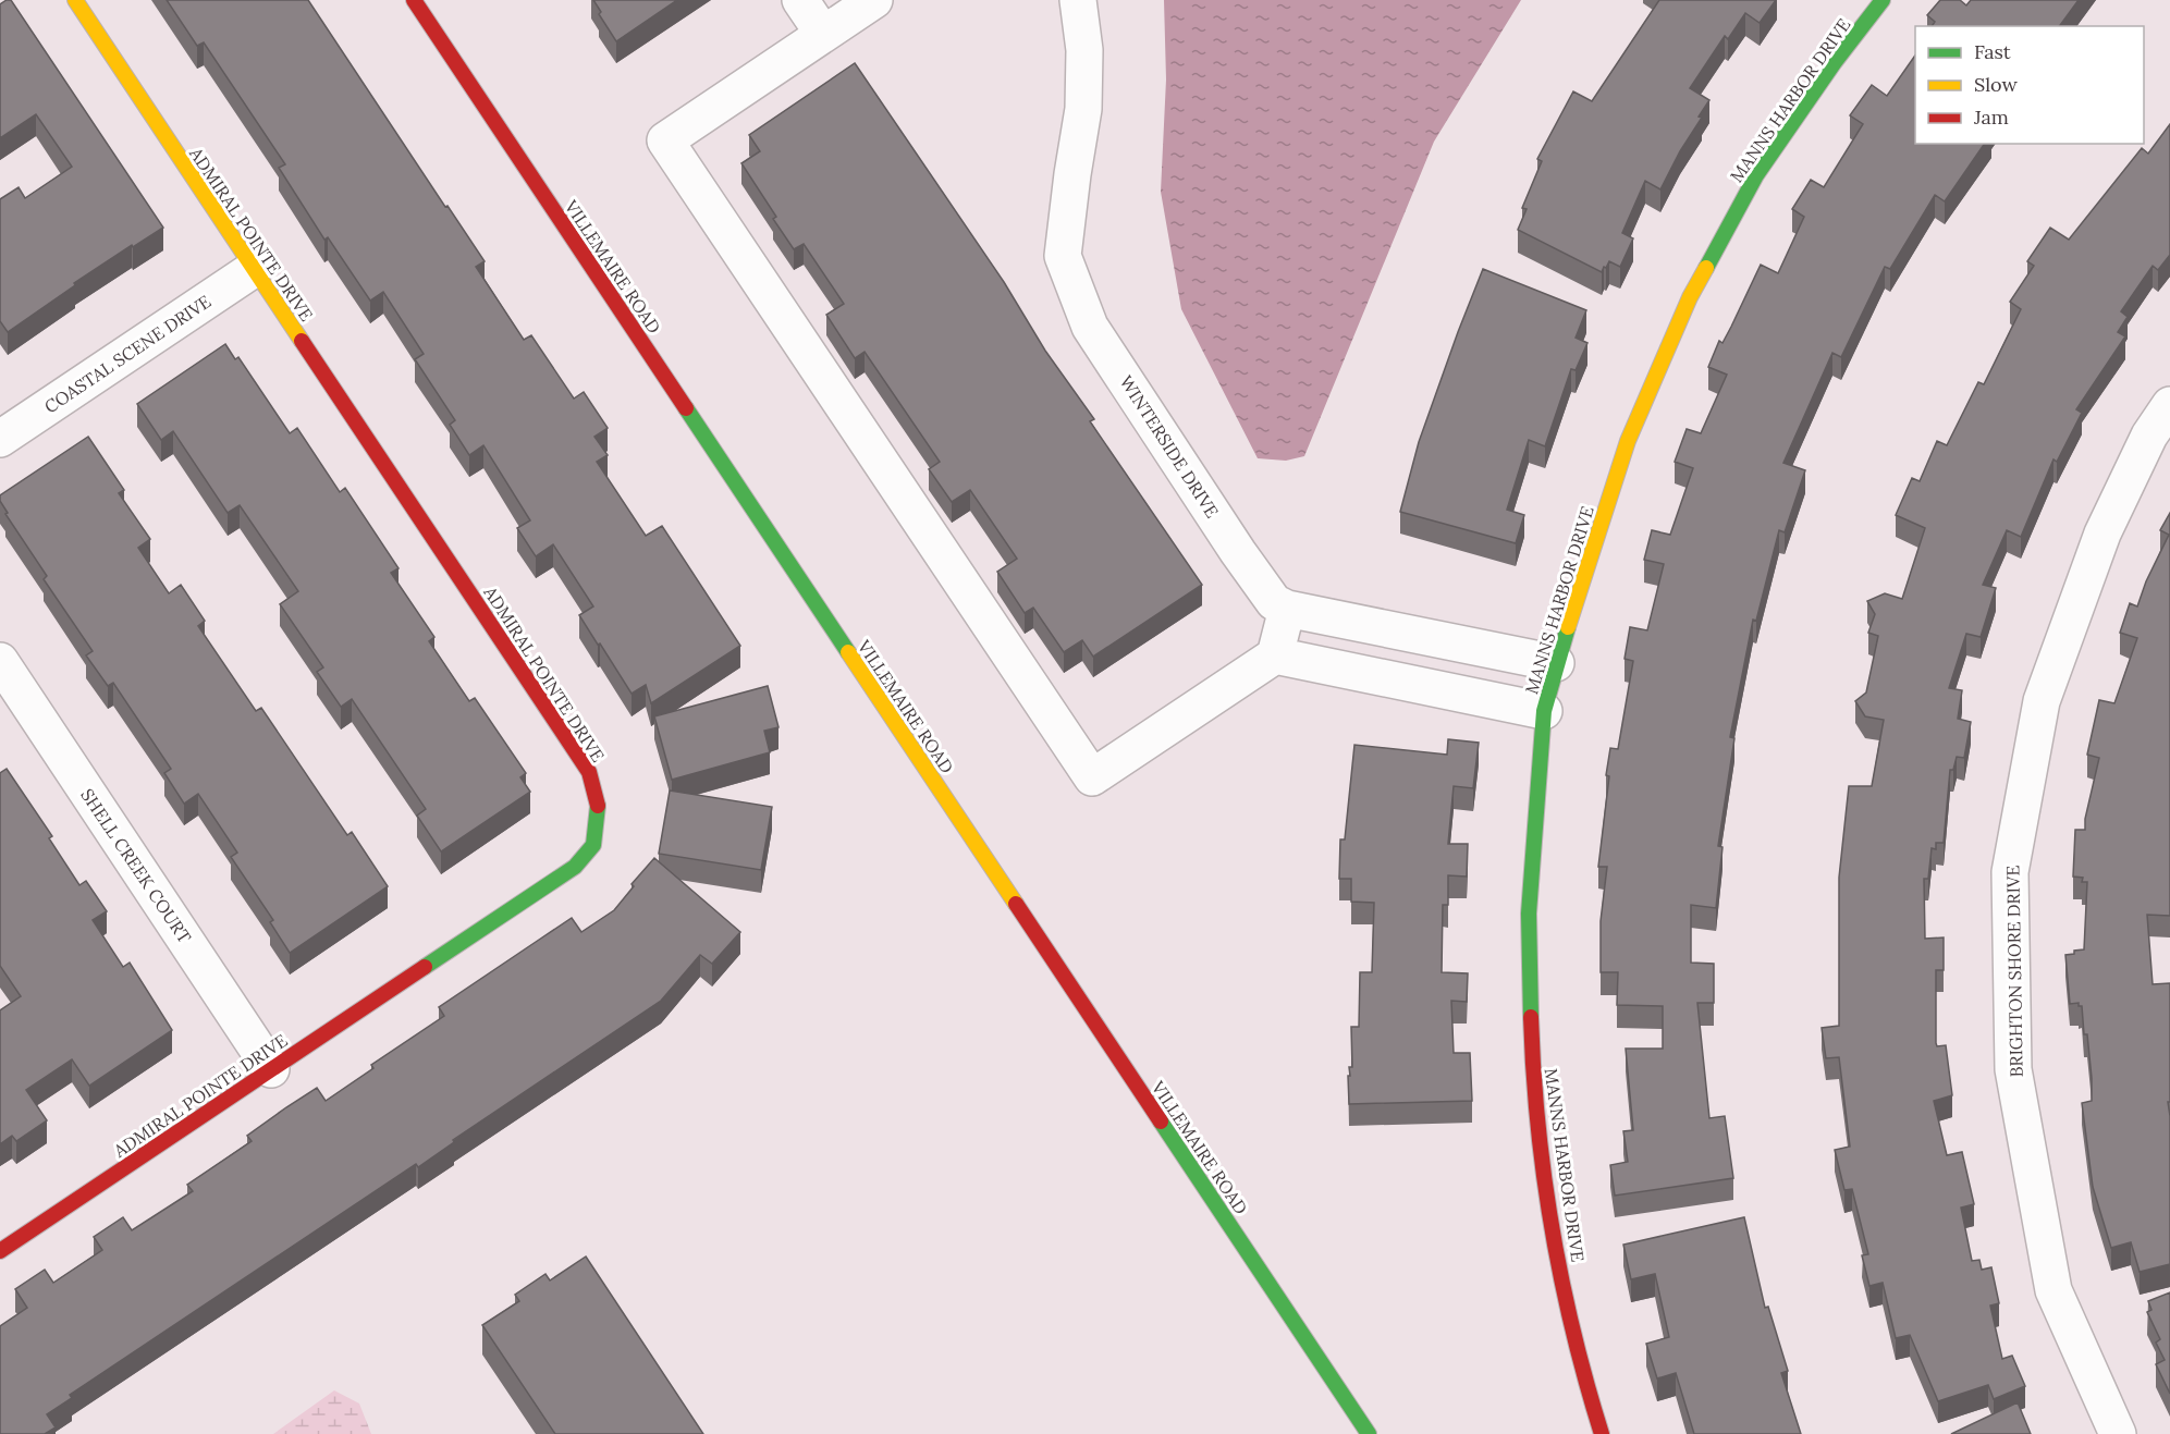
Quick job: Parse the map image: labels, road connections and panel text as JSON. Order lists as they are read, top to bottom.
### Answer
{
  "streets": {
    "street": [
      "MANNS HARBOR DRIVE",
      "ADMIRAL POINTE DRIVE",
      "VILLEMAIRE ROAD",
      "COASTAL SCENE DRIVE",
      "WINTERSIDE DRIVE",
      "SHELL CREEK COURT",
      "BRIGHTON SHORE DRIVE"
    ]
  },
  "crossings": [
    ["ADMIRAL POINTE DRIVE", "COASTAL SCENE DRIVE"],
    ["ADMIRAL POINTE DRIVE", "SHELL CREEK COURT"]
  ],
  "legend": ["Fast", "Slow", "Jam"]
}
